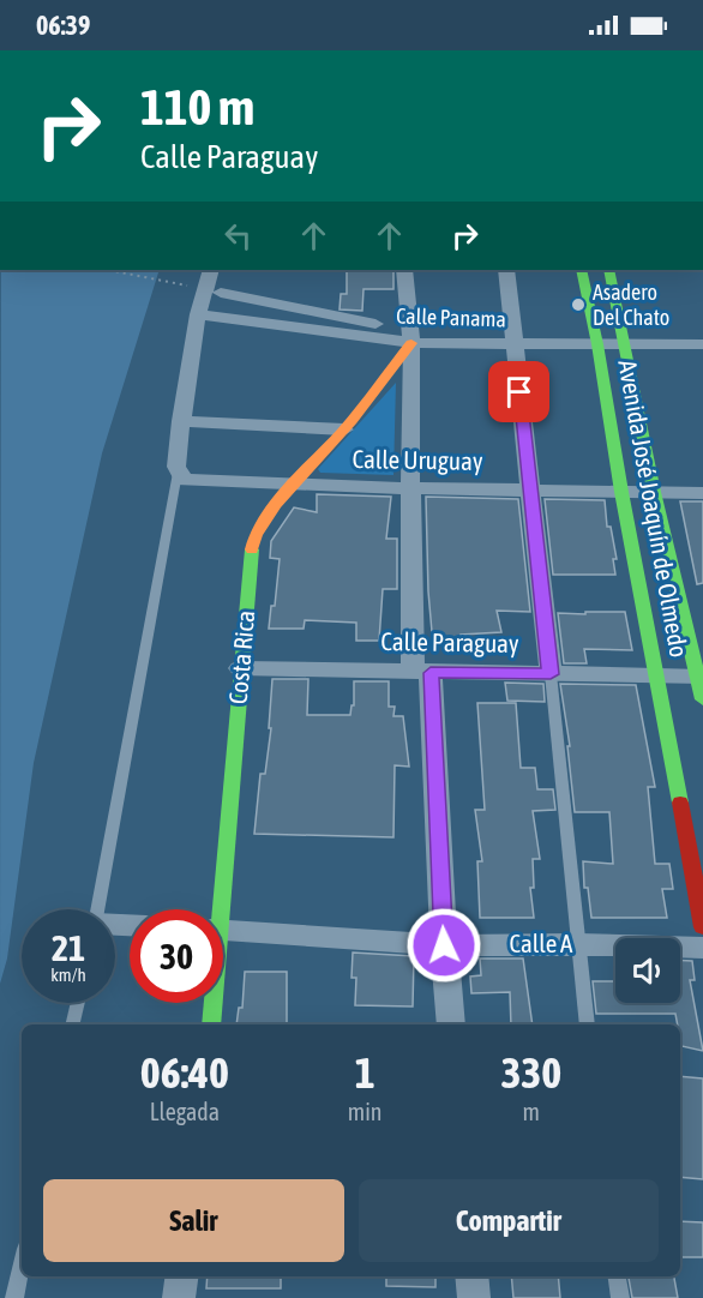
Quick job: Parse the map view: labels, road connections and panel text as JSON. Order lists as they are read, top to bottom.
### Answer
{
  "streets": {
    "main road": ["Avenida José Joaquín de Olmedo", "Costa Rica"],
    "street": [
      "Calle Panama",
      "Calle Uruguay",
      "Calle Paraguay",
      "Calle A"
    ]
  },
  "crossings": [
    ["Calle Panama", "Avenida José Joaquín de Olmedo"],
    ["Calle Panama", "Costa Rica"],
    ["Calle Uruguay", "Avenida José Joaquín de Olmedo"],
    ["Calle Uruguay", "Costa Rica"],
    ["Avenida José Joaquín de Olmedo", "Calle Paraguay"],
    ["Calle Paraguay", "Costa Rica"]
  ],
  "places": ["Asadero Del Chato"],
  "page": {
    "status": "06:39",
    "turn": ["110 m", "Calle Paraguay"],
    "speed": "21 km/h",
    "limit": "30",
    "eta": [
      "06:40",
      "Llegada",
      "1",
      "min",
      "330",
      "m"
    ],
    "buttons": ["Salir", "Compartir"]
  }
}
